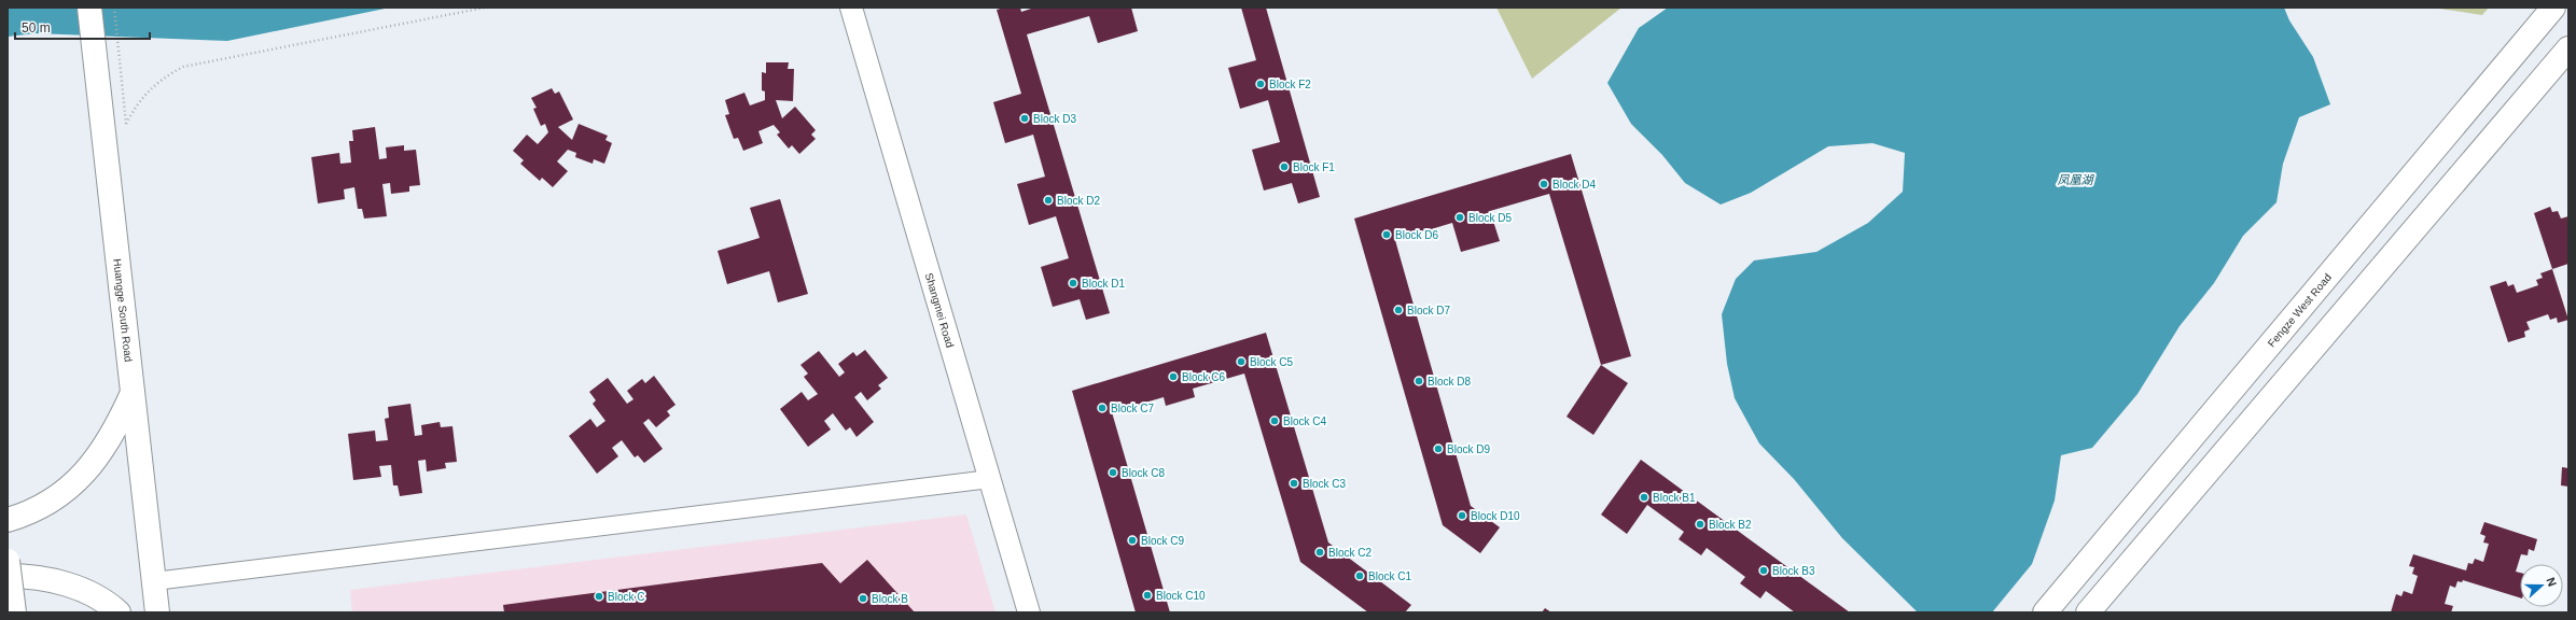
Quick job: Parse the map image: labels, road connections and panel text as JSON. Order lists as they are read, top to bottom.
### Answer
{
  "streets": {
    "main road": ["Huangge South Road", "Fengze West Road"],
    "street": ["Shangmei Road"]
  },
  "water": ["凤凰湖"],
  "places": [
    "Block F2",
    "Block D3",
    "Block F1",
    "Block D4",
    "Block D2",
    "Block D5",
    "Block D6",
    "Block D1",
    "Block D7",
    "Block C5",
    "Block C6",
    "Block D8",
    "Block C7",
    "Block C4",
    "Block D9",
    "Block C8",
    "Block C3",
    "Block B1",
    "Block D10",
    "Block B2",
    "Block C9",
    "Block C2",
    "Block B3",
    "Block C1",
    "Block C10",
    "Block C",
    "Block B"
  ],
  "scale_bar": "50 m",
  "north": "right"
}
